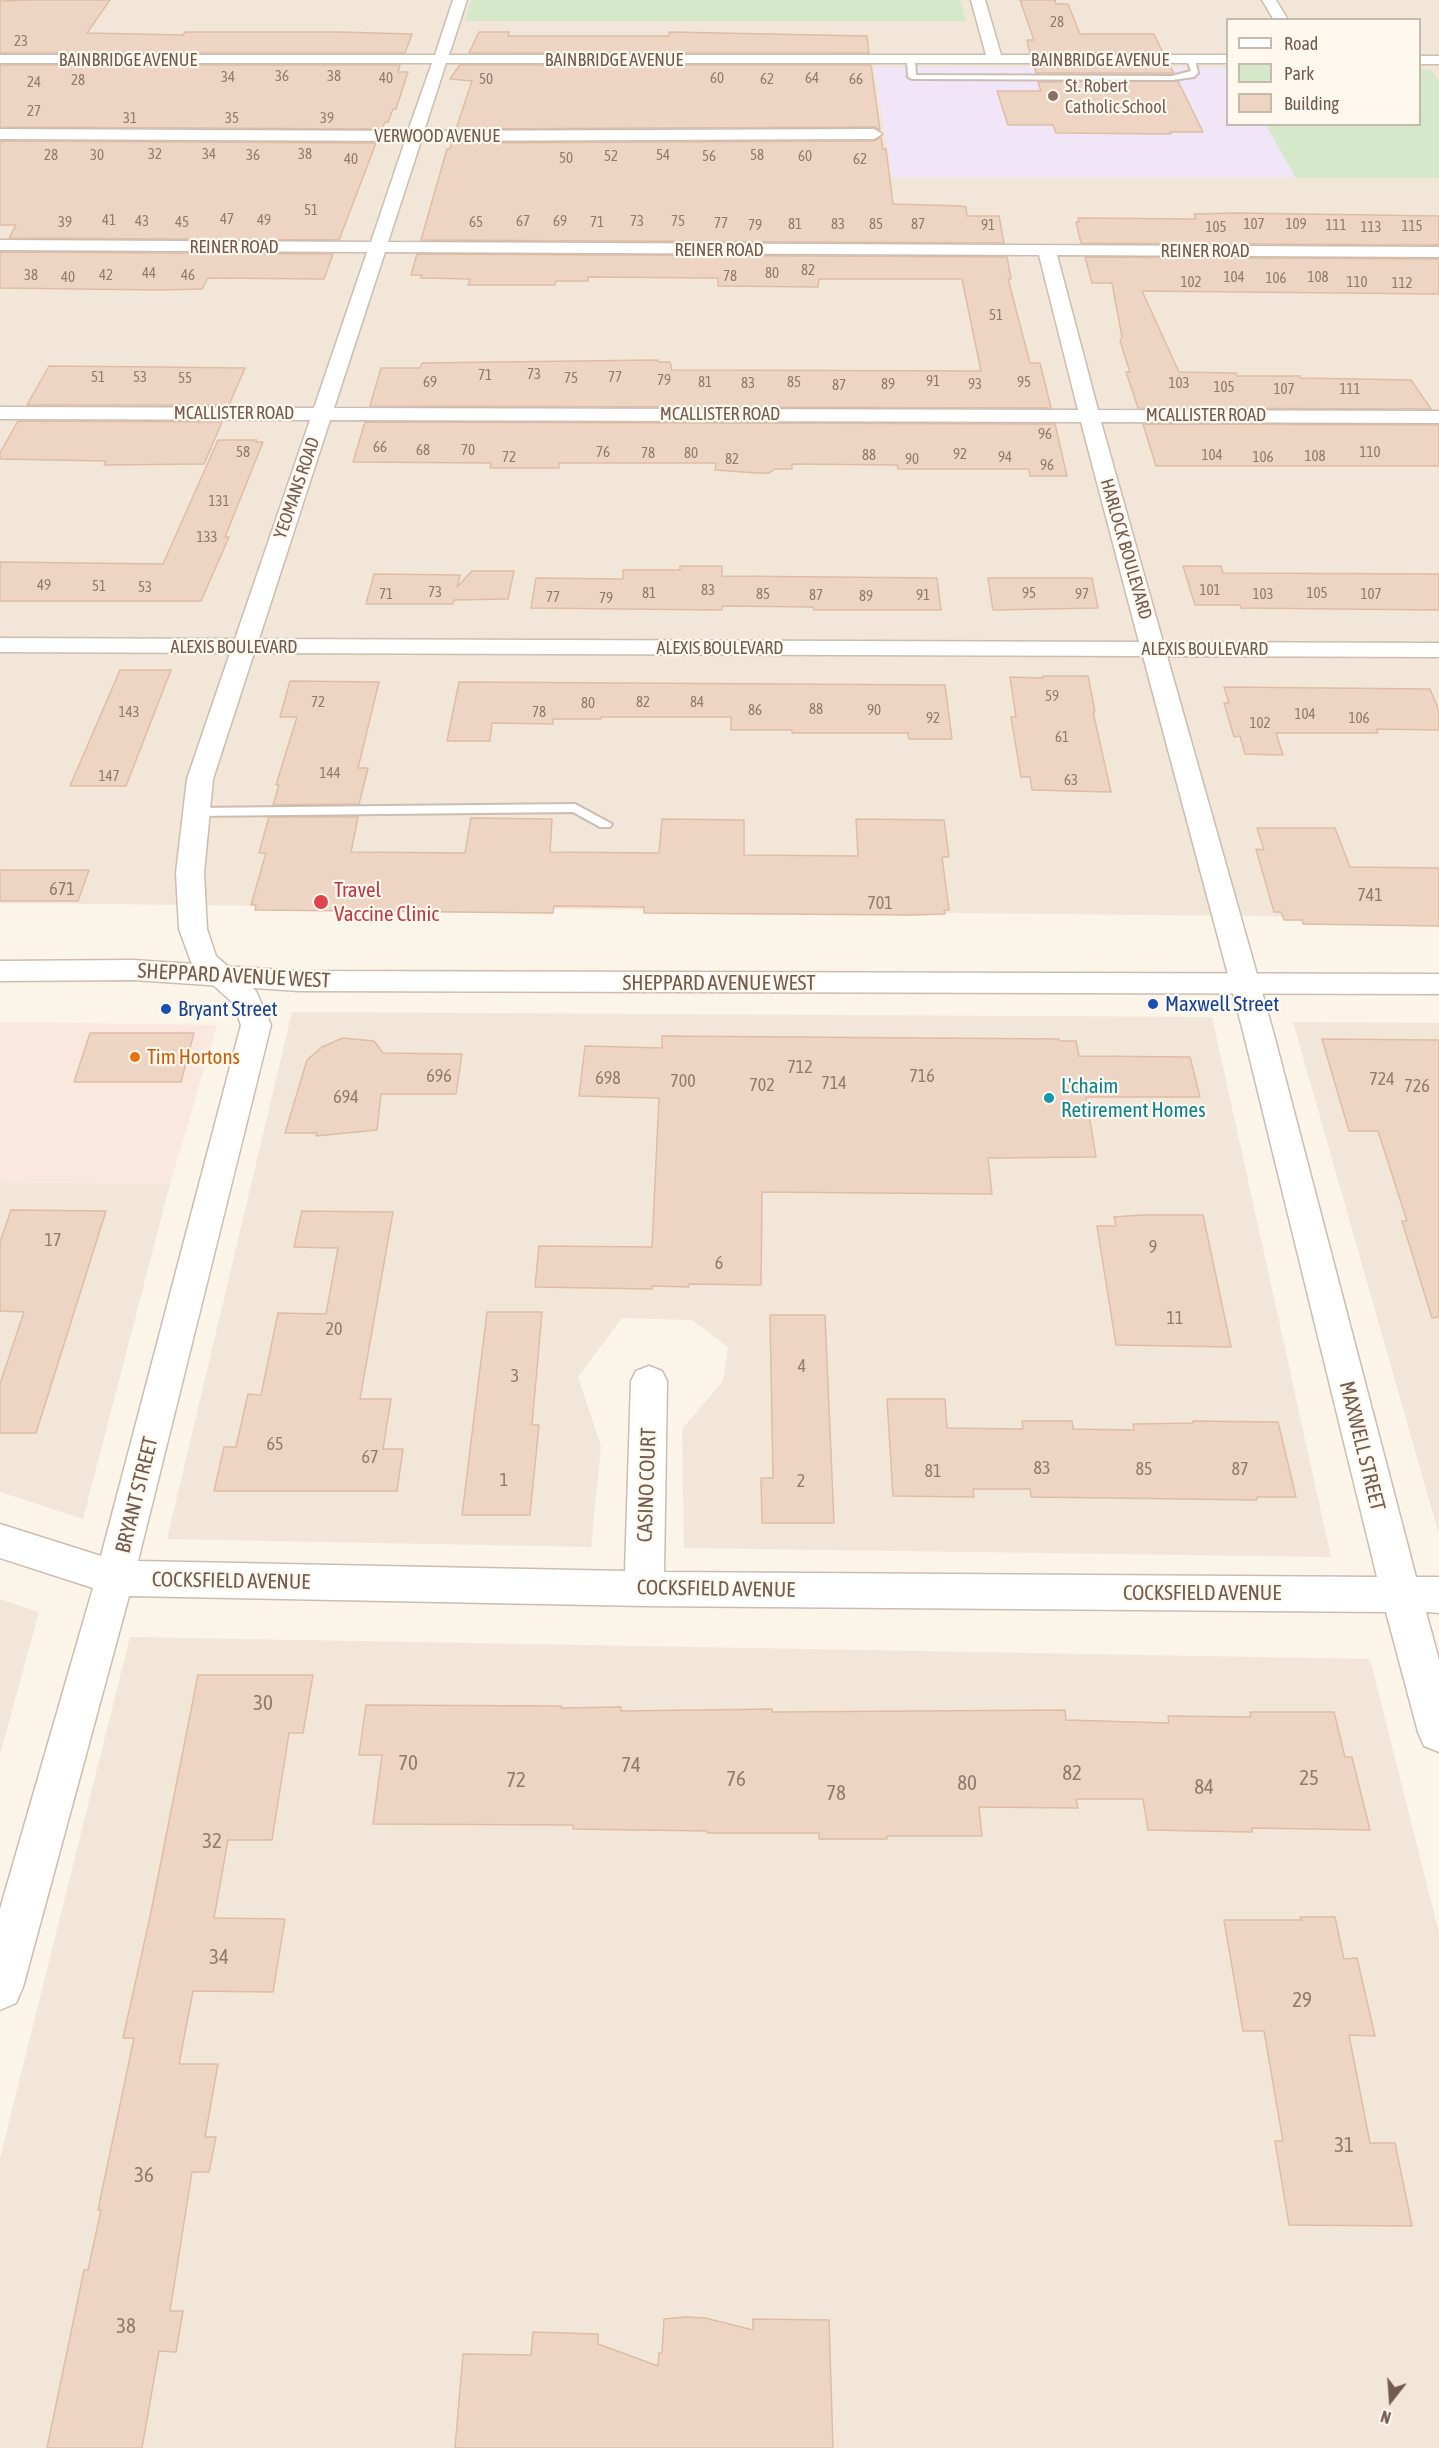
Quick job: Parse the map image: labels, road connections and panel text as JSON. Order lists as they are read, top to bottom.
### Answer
{
  "streets": {
    "street": [
      "BAINBRIDGE AVENUE",
      "VERWOOD AVENUE",
      "REINER ROAD",
      "MCALLISTER ROAD",
      "YEOMANS ROAD",
      "HARLOCK BOULEVARD",
      "ALEXIS BOULEVARD",
      "SHEPPARD AVENUE WEST",
      "MAXWELL STREET",
      "CASINO COURT",
      "BRYANT STREET",
      "COCKSFIELD AVENUE"
    ]
  },
  "crossings": [
    ["BAINBRIDGE AVENUE", "YEOMANS ROAD"],
    ["VERWOOD AVENUE", "YEOMANS ROAD"],
    ["REINER ROAD", "YEOMANS ROAD"],
    ["REINER ROAD", "HARLOCK BOULEVARD"],
    ["MCALLISTER ROAD", "YEOMANS ROAD"],
    ["MCALLISTER ROAD", "HARLOCK BOULEVARD"],
    ["YEOMANS ROAD", "ALEXIS BOULEVARD"],
    ["YEOMANS ROAD", "SHEPPARD AVENUE WEST"],
    ["YEOMANS ROAD", "BRYANT STREET"],
    ["HARLOCK BOULEVARD", "ALEXIS BOULEVARD"],
    ["HARLOCK BOULEVARD", "SHEPPARD AVENUE WEST"],
    ["HARLOCK BOULEVARD", "MAXWELL STREET"],
    ["SHEPPARD AVENUE WEST", "MAXWELL STREET"],
    ["SHEPPARD AVENUE WEST", "BRYANT STREET"],
    ["MAXWELL STREET", "COCKSFIELD AVENUE"],
    ["CASINO COURT", "COCKSFIELD AVENUE"],
    ["BRYANT STREET", "COCKSFIELD AVENUE"]
  ],
  "places": [
    "St. Robert Catholic School",
    "Travel Vaccine Clinic",
    "Maxwell Street",
    "Bryant Street",
    "Tim Hortons",
    "L'chaim Retirement Homes"
  ],
  "house_numbers": [
    "28",
    "23",
    "36",
    "38",
    "34",
    "40",
    "60",
    "64",
    "50",
    "62",
    "66",
    "28",
    "24",
    "27",
    "31",
    "35",
    "39",
    "32",
    "34",
    "38",
    "28",
    "30",
    "36",
    "54",
    "58",
    "52",
    "56",
    "60",
    "50",
    "40",
    "62",
    "51",
    "47",
    "41",
    "49",
    "43",
    "67",
    "69",
    "73",
    "75",
    "39",
    "45",
    "65",
    "71",
    "77",
    "81",
    "83",
    "85",
    "87",
    "107",
    "109",
    "79",
    "91",
    "111",
    "115",
    "105",
    "113",
    "82",
    "44",
    "80",
    "38",
    "42",
    "46",
    "78",
    "40",
    "104",
    "108",
    "106",
    "102",
    "110",
    "112",
    "51",
    "73",
    "71",
    "51",
    "53",
    "77",
    "55",
    "75",
    "79",
    "91",
    "69",
    "81",
    "85",
    "95",
    "83",
    "103",
    "89",
    "93",
    "87",
    "105",
    "107",
    "111",
    "96",
    "66",
    "68",
    "70",
    "58",
    "76",
    "110",
    "78",
    "80",
    "92",
    "88",
    "104",
    "108",
    "72",
    "94",
    "106",
    "82",
    "90",
    "96",
    "131",
    "133",
    "49",
    "51",
    "53",
    "83",
    "101",
    "73",
    "81",
    "95",
    "105",
    "71",
    "85",
    "97",
    "103",
    "107",
    "87",
    "91",
    "89",
    "77",
    "79",
    "59",
    "72",
    "82",
    "84",
    "80",
    "88",
    "86",
    "90",
    "143",
    "78",
    "104",
    "92",
    "106",
    "102",
    "61",
    "144",
    "147",
    "63",
    "671",
    "741",
    "701",
    "712",
    "696",
    "716",
    "698",
    "724",
    "700",
    "714",
    "702",
    "726",
    "694",
    "17",
    "9",
    "6",
    "11",
    "20",
    "4",
    "3",
    "65",
    "67",
    "83",
    "85",
    "87",
    "81",
    "1",
    "2",
    "30",
    "70",
    "74",
    "82",
    "25",
    "76",
    "72",
    "80",
    "84",
    "78",
    "32",
    "34",
    "29",
    "31",
    "36",
    "38"
  ],
  "legend": ["Road", "Park", "Building"],
  "north": "bottom"
}
